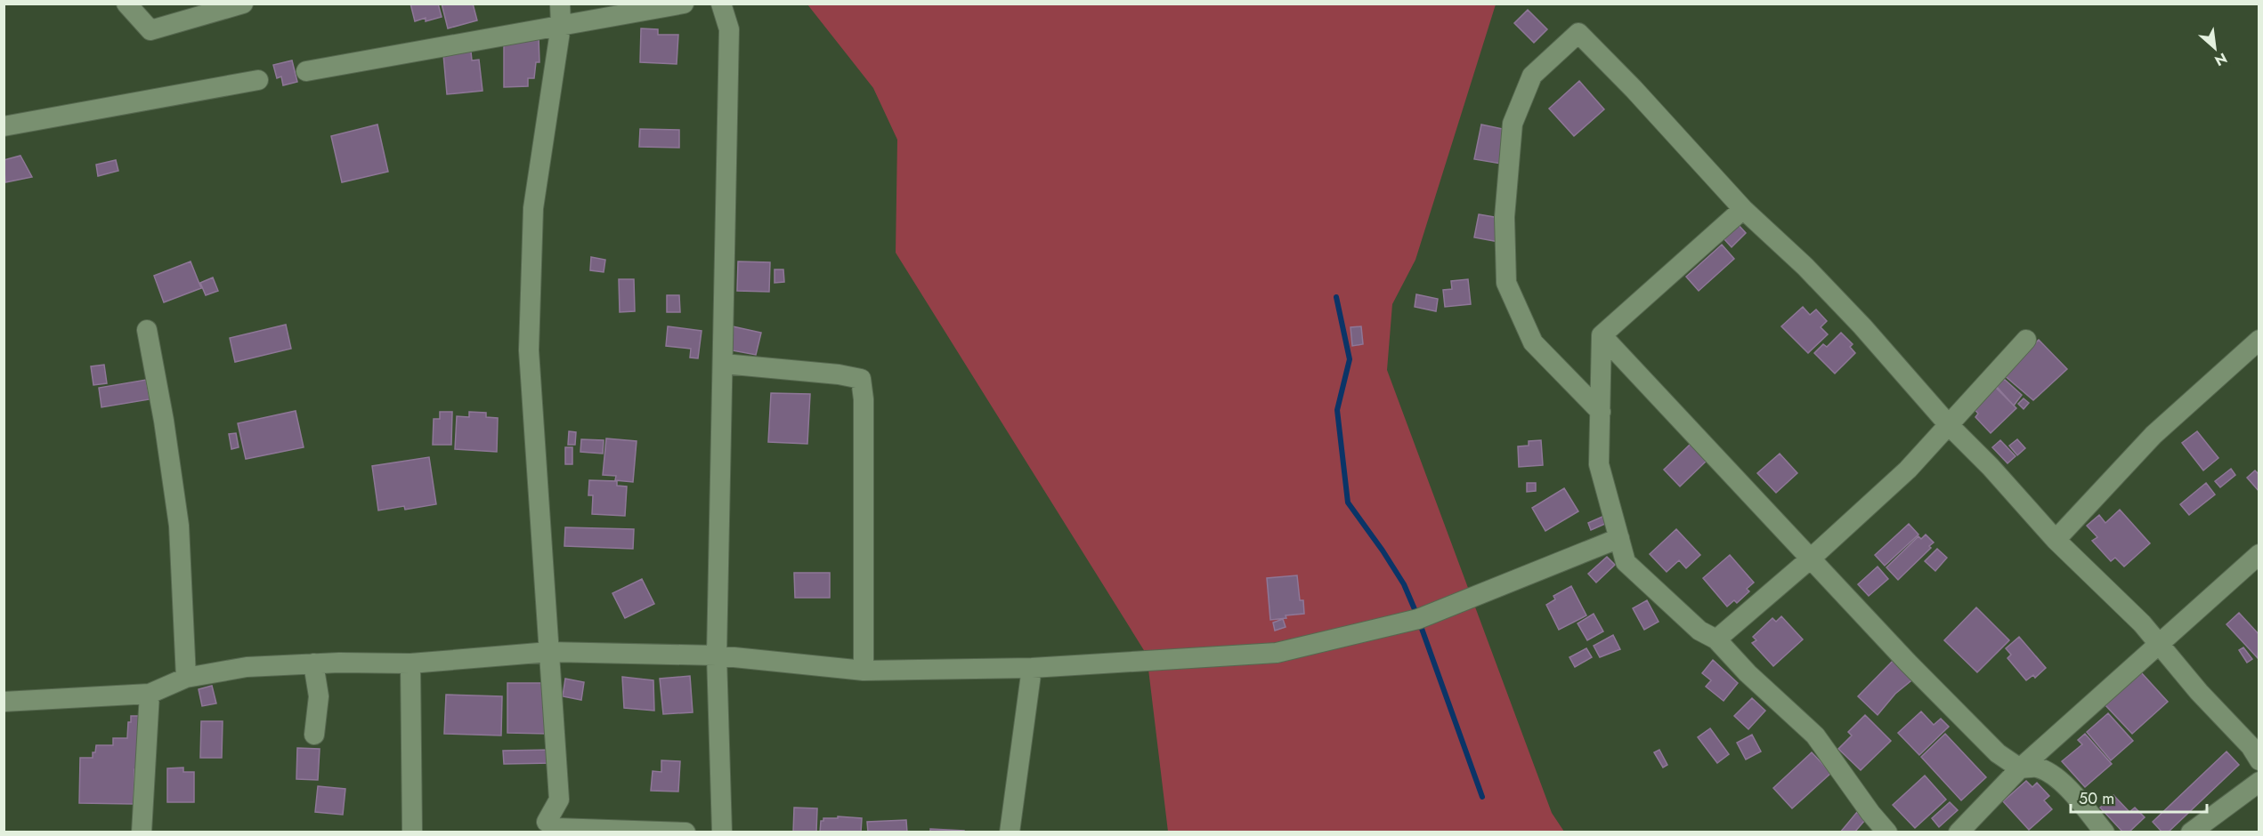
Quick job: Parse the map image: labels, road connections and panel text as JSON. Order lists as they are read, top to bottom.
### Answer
{
  "scale_bar": "50 m",
  "north": "bottom right"
}
